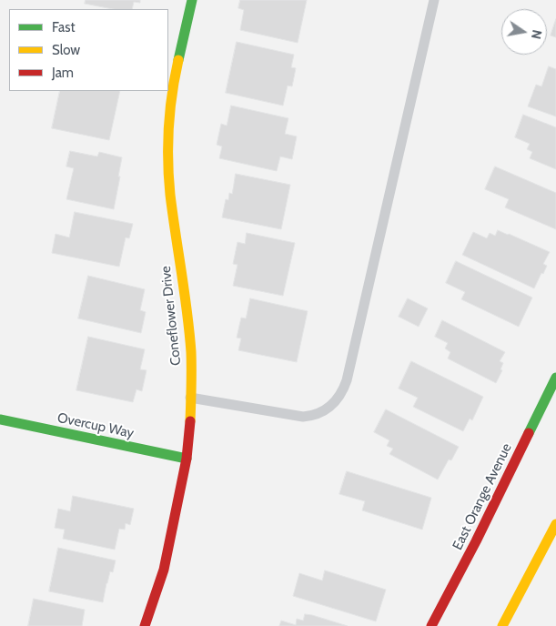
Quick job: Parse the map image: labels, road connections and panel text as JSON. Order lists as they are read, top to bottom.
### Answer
{
  "streets": {
    "street": ["Coneflower Drive", "Overcup Way", "East Orange Avenue"]
  },
  "crossings": [
    ["Coneflower Drive", "Overcup Way"]
  ],
  "legend": ["Fast", "Slow", "Jam"],
  "north": "right"
}
